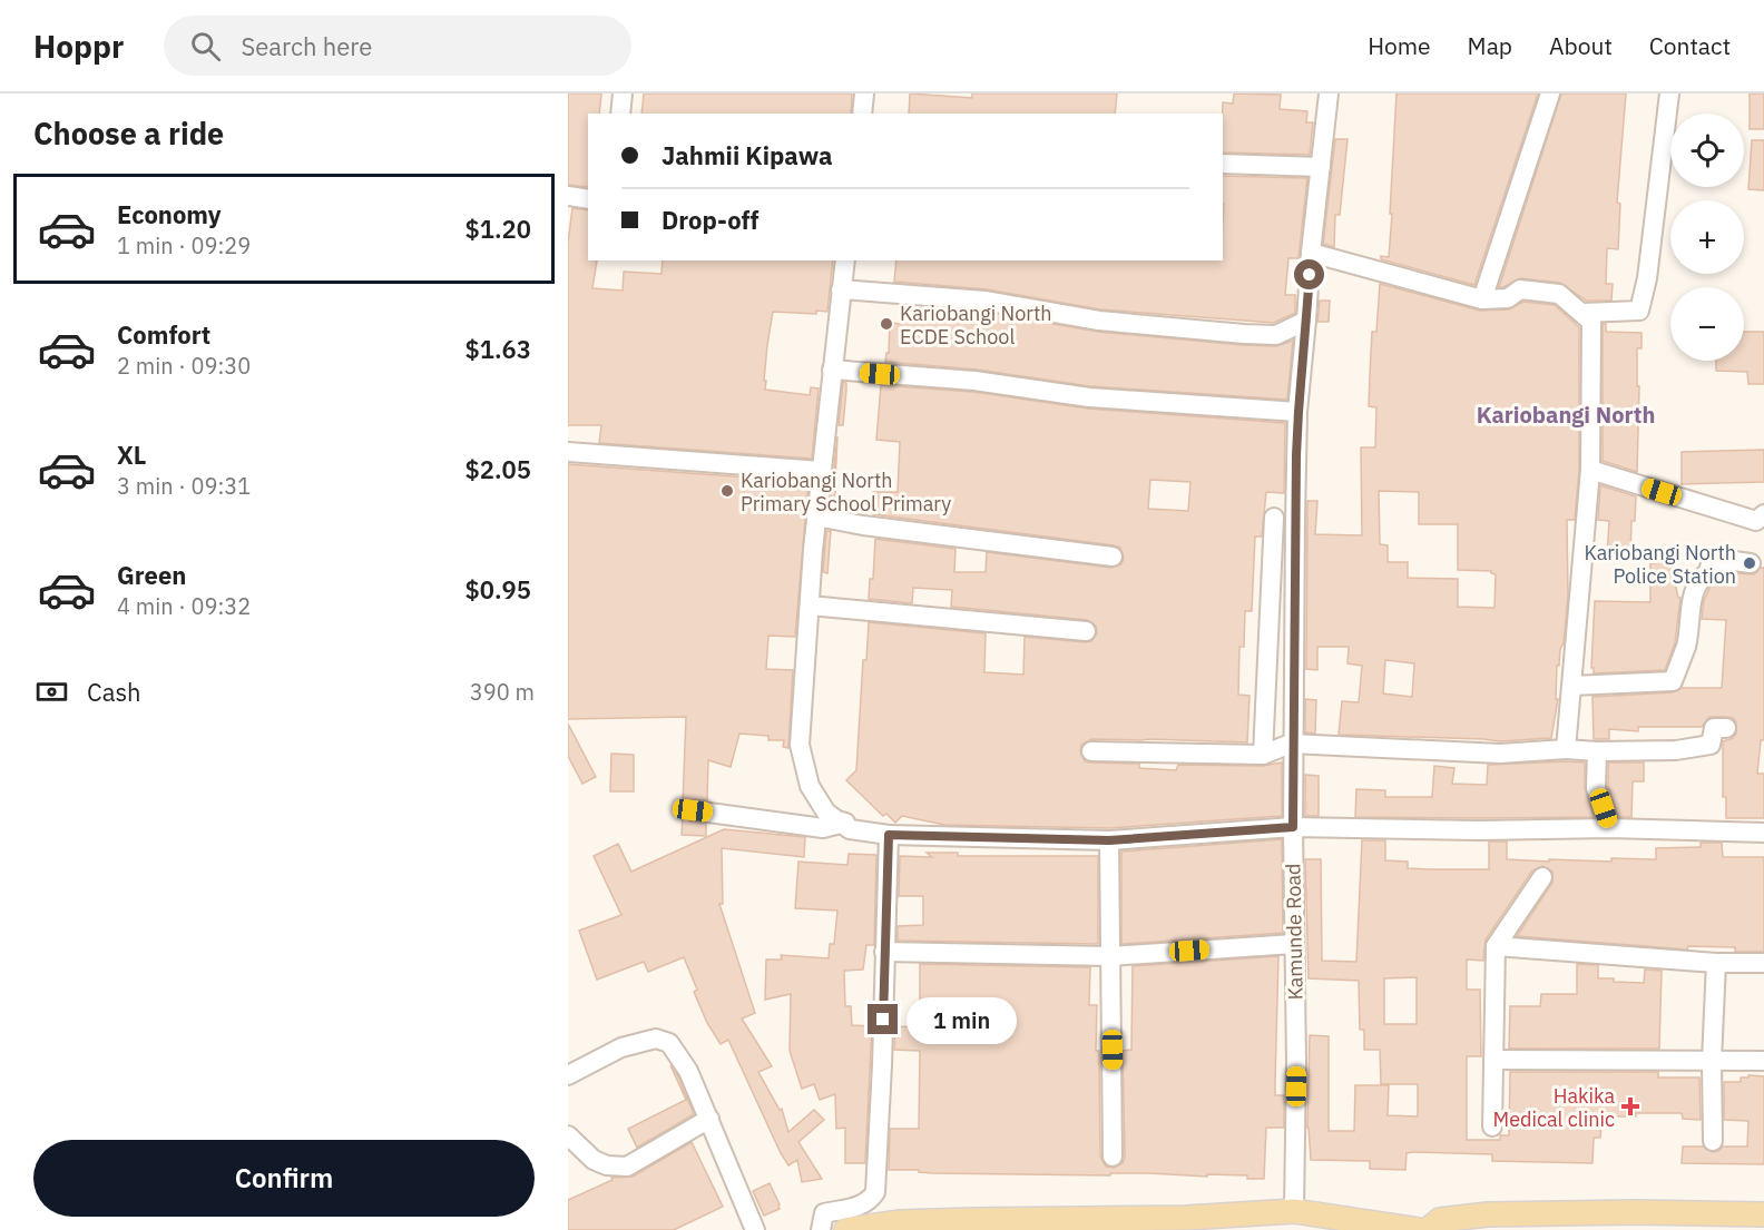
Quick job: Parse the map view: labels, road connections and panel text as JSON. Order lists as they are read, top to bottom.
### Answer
{
  "streets": {
    "street": ["Kamunde Road"]
  },
  "districts": ["Kariobangi North"],
  "places": {
    "other": ["Kariobangi North ECDE School", "Kariobangi North Primary School Primary", "Kariobangi North Police Station"],
    "health": ["Hakika Medical clinic"]
  },
  "page": {
    "header": "Hoppr",
    "search": "Search here",
    "nav": [
      "Home",
      "Map",
      "About",
      "Contact"
    ],
    "heading": "Choose a ride",
    "map_buttons": ["+", "−"],
    "banner": ["Jahmii Kipawa", "Drop-off"],
    "list": [
      {
        "name": "Economy",
        "note": "1 min · 09:29",
        "value": "$1.20"
      },
      {
        "name": "Comfort",
        "note": "2 min · 09:30",
        "value": "$1.63"
      },
      {
        "name": "XL",
        "note": "3 min · 09:31",
        "value": "$2.05"
      },
      {
        "name": "Green",
        "note": "4 min · 09:32",
        "value": "$0.95"
      }
    ],
    "pay": ["Cash", "390 m"],
    "bubble": "1 min",
    "buttons": "Confirm"
  }
}
